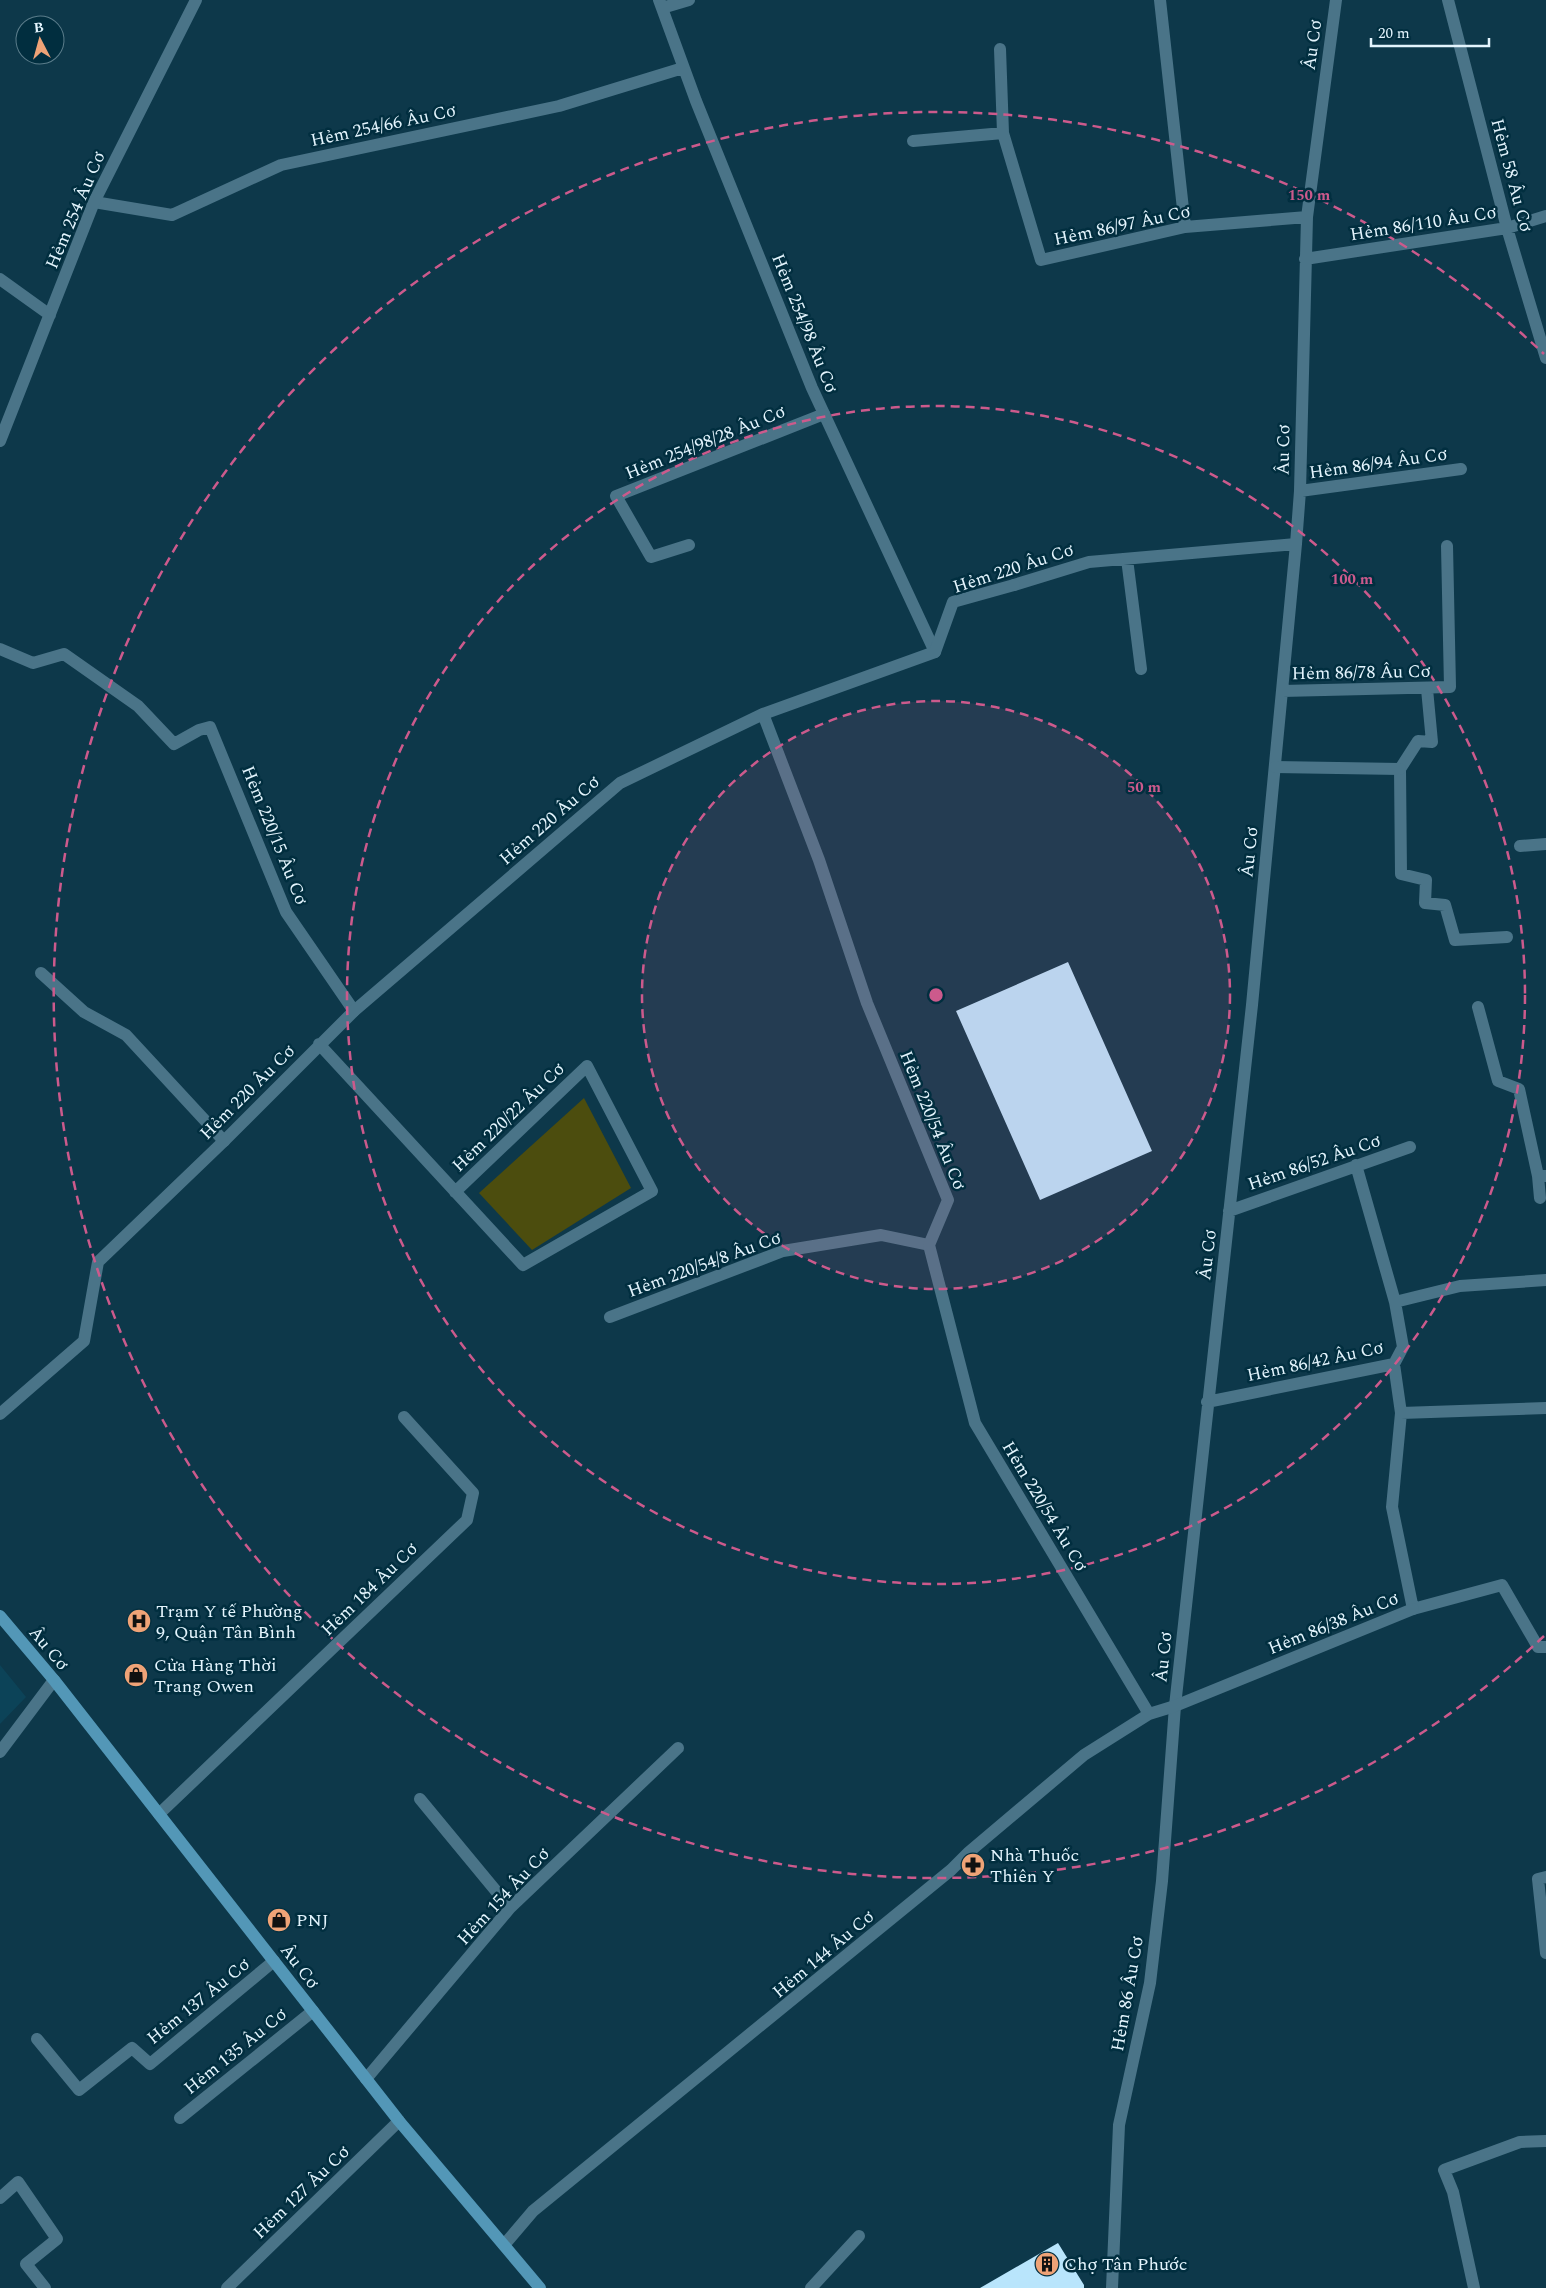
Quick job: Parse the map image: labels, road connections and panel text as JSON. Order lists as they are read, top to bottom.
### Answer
{
  "streets": {
    "main road": ["Âu Cơ"],
    "street": [
      "Hẻm 254/66 Âu Cơ",
      "Hẻm 58 Âu Cơ",
      "Hẻm 254 Âu Cơ",
      "Hẻm 86/110 Âu Cơ",
      "Hẻm 86/97 Âu Cơ",
      "Hẻm 254/98 Âu Cơ",
      "Hẻm 254/98/28 Âu Cơ",
      "Hẻm 86/94 Âu Cơ",
      "Hẻm 220 Âu Cơ",
      "Hẻm 86/78 Âu Cơ",
      "Hẻm 220/15 Âu Cơ",
      "Hẻm 220/22 Âu Cơ",
      "Hẻm 220/54 Âu Cơ",
      "Hẻm 86/52 Âu Cơ",
      "Hẻm 220/54/8 Âu Cơ",
      "Hẻm 86/42 Âu Cơ",
      "Hẻm 184 Âu Cơ",
      "Hẻm 86/38 Âu Cơ",
      "Hẻm 154 Âu Cơ",
      "Hẻm 144 Âu Cơ",
      "Hẻm 86 Âu Cơ",
      "Hẻm 137 Âu Cơ",
      "Hẻm 135 Âu Cơ",
      "Hẻm 127 Âu Cơ"
    ]
  },
  "crossings": [
    ["Âu Cơ", "Hẻm 86/110 Âu Cơ"],
    ["Âu Cơ", "Hẻm 86/97 Âu Cơ"],
    ["Âu Cơ", "Hẻm 86/94 Âu Cơ"],
    ["Âu Cơ", "Hẻm 220 Âu Cơ"],
    ["Âu Cơ", "Hẻm 86/78 Âu Cơ"],
    ["Âu Cơ", "Hẻm 86/52 Âu Cơ"],
    ["Âu Cơ", "Hẻm 86/42 Âu Cơ"],
    ["Âu Cơ", "Hẻm 184 Âu Cơ"],
    ["Âu Cơ", "Hẻm 86/38 Âu Cơ"],
    ["Âu Cơ", "Hẻm 154 Âu Cơ"],
    ["Âu Cơ", "Hẻm 144 Âu Cơ"],
    ["Âu Cơ", "Hẻm 86 Âu Cơ"],
    ["Âu Cơ", "Hẻm 137 Âu Cơ"],
    ["Âu Cơ", "Hẻm 135 Âu Cơ"],
    ["Âu Cơ", "Hẻm 127 Âu Cơ"],
    ["Hẻm 254/66 Âu Cơ", "Hẻm 254 Âu Cơ"],
    ["Hẻm 254/66 Âu Cơ", "Hẻm 254/98 Âu Cơ"],
    ["Hẻm 58 Âu Cơ", "Hẻm 86/110 Âu Cơ"],
    ["Hẻm 254/98 Âu Cơ", "Hẻm 254/98/28 Âu Cơ"],
    ["Hẻm 254/98 Âu Cơ", "Hẻm 220 Âu Cơ"],
    ["Hẻm 220 Âu Cơ", "Hẻm 220/15 Âu Cơ"],
    ["Hẻm 220 Âu Cơ", "Hẻm 220/22 Âu Cơ"],
    ["Hẻm 220 Âu Cơ", "Hẻm 220/54 Âu Cơ"],
    ["Hẻm 220/54 Âu Cơ", "Hẻm 220/54/8 Âu Cơ"],
    ["Hẻm 220/54 Âu Cơ", "Hẻm 144 Âu Cơ"],
    ["Hẻm 86/52 Âu Cơ", "Hẻm 86/42 Âu Cơ"],
    ["Hẻm 86/42 Âu Cơ", "Hẻm 86/38 Âu Cơ"],
    ["Hẻm 86/38 Âu Cơ", "Hẻm 144 Âu Cơ"],
    ["Hẻm 86/38 Âu Cơ", "Hẻm 86 Âu Cơ"],
    ["Hẻm 144 Âu Cơ", "Hẻm 86 Âu Cơ"]
  ],
  "places": {
    "hospital": ["Trạm Y tế Phường 9, Quận Tân Bình"],
    "shop": ["Cửa Hàng Thời Trang Owen", "PNJ"],
    "pharmacy": ["Nhà Thuốc Thiên Y"],
    "building": ["Chợ Tân Phước"]
  },
  "scale_bar": "20 m",
  "north": "top",
  "rings": ["150 m", "100 m", "50 m"]
}
